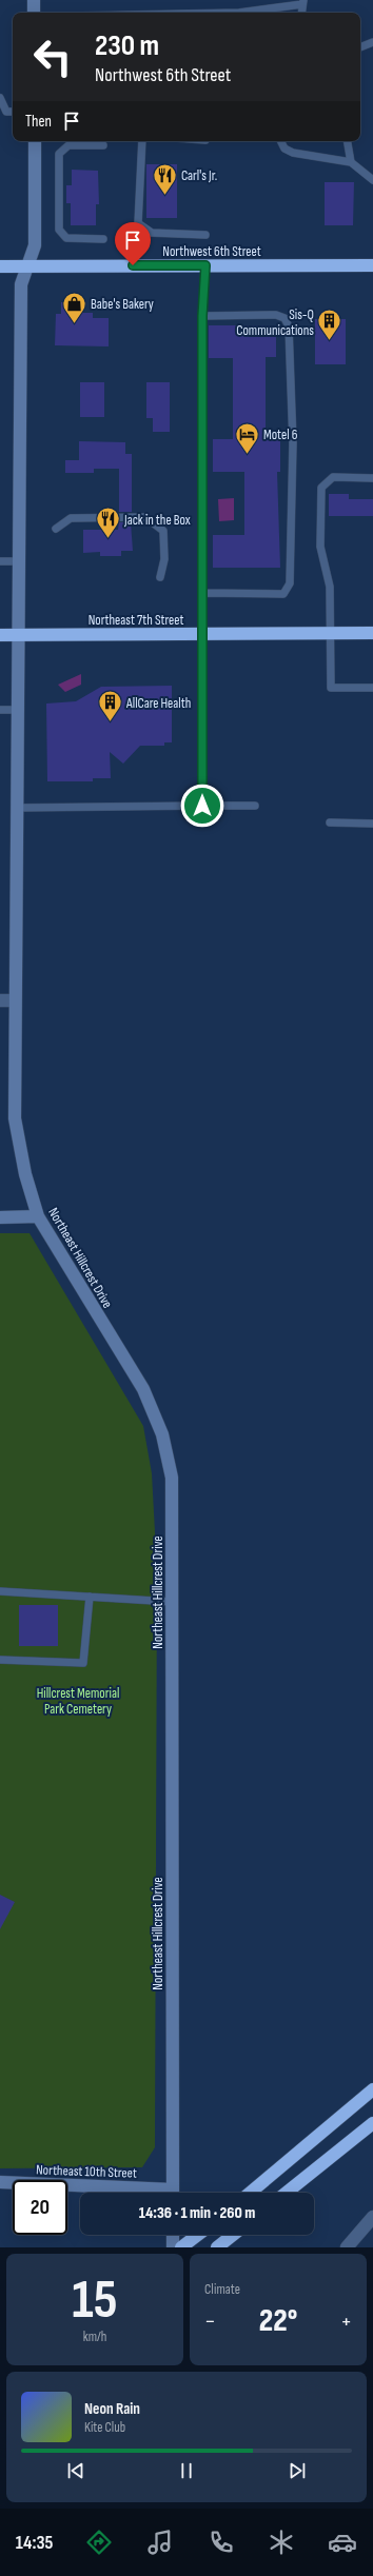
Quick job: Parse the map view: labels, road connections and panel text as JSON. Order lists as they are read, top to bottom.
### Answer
{
  "streets": {
    "highway": ["Northwest 6th Street", "Northeast 7th Street"],
    "street": ["Northeast Hillcrest Drive", "Northeast 10th Street"]
  },
  "crossings": [
    ["Northwest 6th Street", "Northeast Hillcrest Drive"],
    ["Northeast 7th Street", "Northeast Hillcrest Drive"]
  ],
  "parks": ["Hillcrest Memorial Park Cemetery"],
  "places": {
    "restaurant": ["Carl's Jr.", "Jack in the Box"],
    "shop": ["Babe's Bakery"],
    "building": ["Sis-Q Communications", "AllCare Health"],
    "hotel": ["Motel 6"]
  },
  "page": {
    "turn": ["230 m", "Northwest 6th Street"],
    "then": "Then",
    "limit": "20",
    "trip": "14:36 · 1 min · 260 m",
    "tile": [
      ["15", "km/h"],
      "Climate"
    ],
    "heat": ["−", "22°", "+"],
    "song": ["Neon Rain", "Kite Club"],
    "tabs": "14:35"
  }
}
